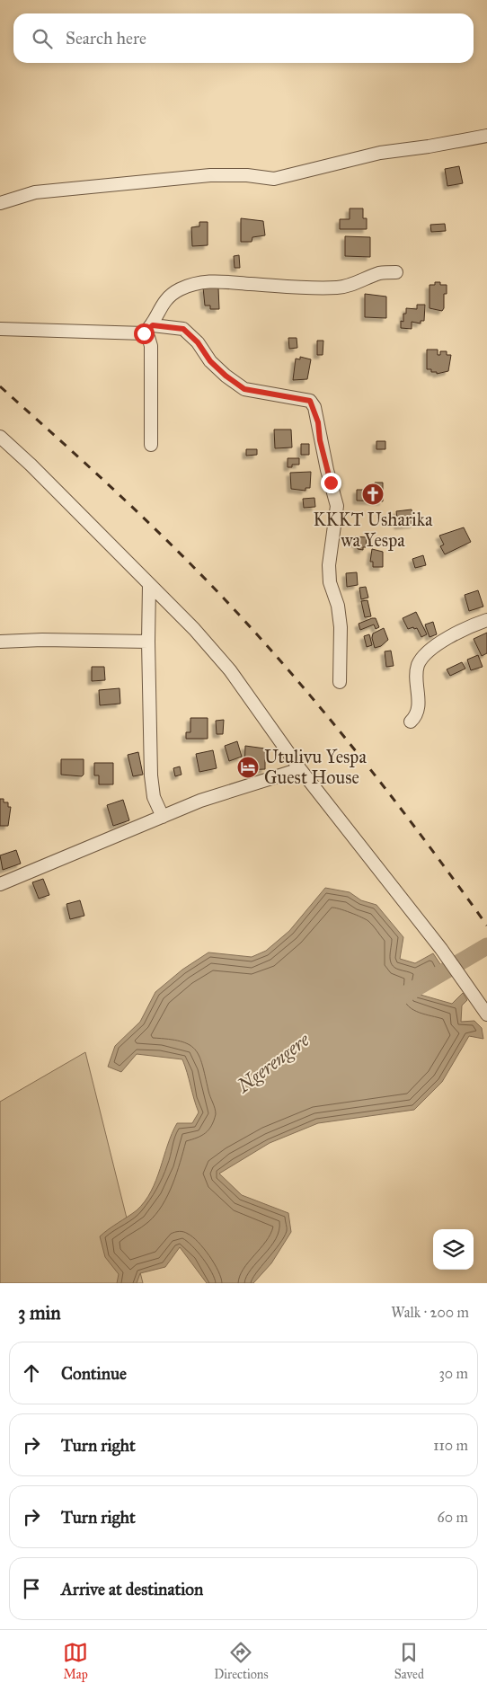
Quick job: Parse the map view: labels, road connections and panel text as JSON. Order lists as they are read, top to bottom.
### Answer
{
  "water": ["Ngerengere"],
  "places": {
    "church": ["KKKT Usharika wa Yespa"],
    "hotel": ["Utulivu Yespa Guest House"]
  },
  "page": {
    "search": "Search here",
    "heading": ["3 min", "Walk · 200 m"],
    "list": [
      ["Continue", "30 m"],
      ["Turn right", "110 m"],
      ["Turn right", "60 m"],
      "Arrive at destination"
    ],
    "nav": ["Map", "Directions", "Saved"]
  }
}
